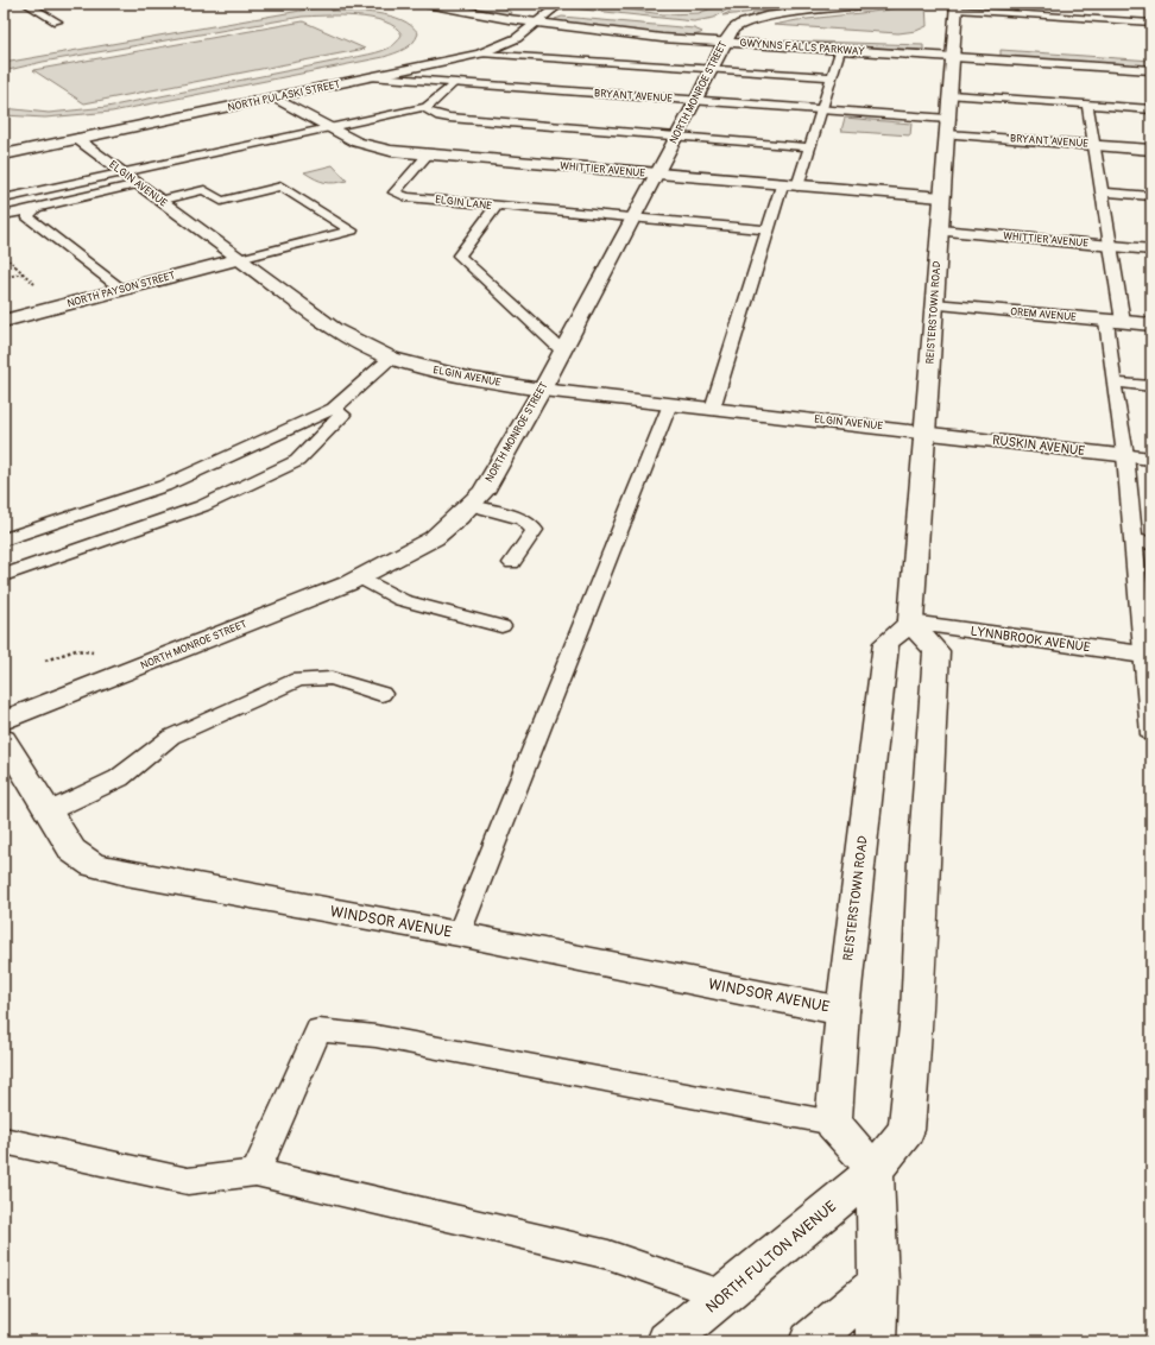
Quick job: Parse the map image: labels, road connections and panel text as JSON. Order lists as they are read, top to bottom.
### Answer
{
  "streets": {
    "main road": [
      "GWYNNS FALLS PARKWAY",
      "NORTH MONROE STREET",
      "NORTH PULASKI STREET",
      "BRYANT AVENUE",
      "WHITTIER AVENUE",
      "ELGIN AVENUE",
      "NORTH PAYSON STREET",
      "REISTERSTOWN ROAD",
      "OREM AVENUE",
      "RUSKIN AVENUE",
      "LYNNBROOK AVENUE",
      "WINDSOR AVENUE",
      "NORTH FULTON AVENUE"
    ],
    "lane": ["ELGIN LANE"]
  },
  "crossings": [
    ["GWYNNS FALLS PARKWAY", "NORTH MONROE STREET"],
    ["GWYNNS FALLS PARKWAY", "NORTH PULASKI STREET"],
    ["GWYNNS FALLS PARKWAY", "REISTERSTOWN ROAD"],
    ["NORTH MONROE STREET", "BRYANT AVENUE"],
    ["NORTH MONROE STREET", "WHITTIER AVENUE"],
    ["NORTH MONROE STREET", "ELGIN AVENUE"],
    ["NORTH MONROE STREET", "ELGIN LANE"],
    ["NORTH PULASKI STREET", "BRYANT AVENUE"],
    ["NORTH PULASKI STREET", "WHITTIER AVENUE"],
    ["NORTH PULASKI STREET", "ELGIN AVENUE"],
    ["BRYANT AVENUE", "REISTERSTOWN ROAD"],
    ["WHITTIER AVENUE", "ELGIN LANE"],
    ["WHITTIER AVENUE", "REISTERSTOWN ROAD"],
    ["ELGIN AVENUE", "NORTH PAYSON STREET"],
    ["ELGIN AVENUE", "REISTERSTOWN ROAD"],
    ["ELGIN AVENUE", "RUSKIN AVENUE"],
    ["REISTERSTOWN ROAD", "OREM AVENUE"],
    ["REISTERSTOWN ROAD", "RUSKIN AVENUE"],
    ["REISTERSTOWN ROAD", "LYNNBROOK AVENUE"],
    ["REISTERSTOWN ROAD", "WINDSOR AVENUE"]
  ]
}
